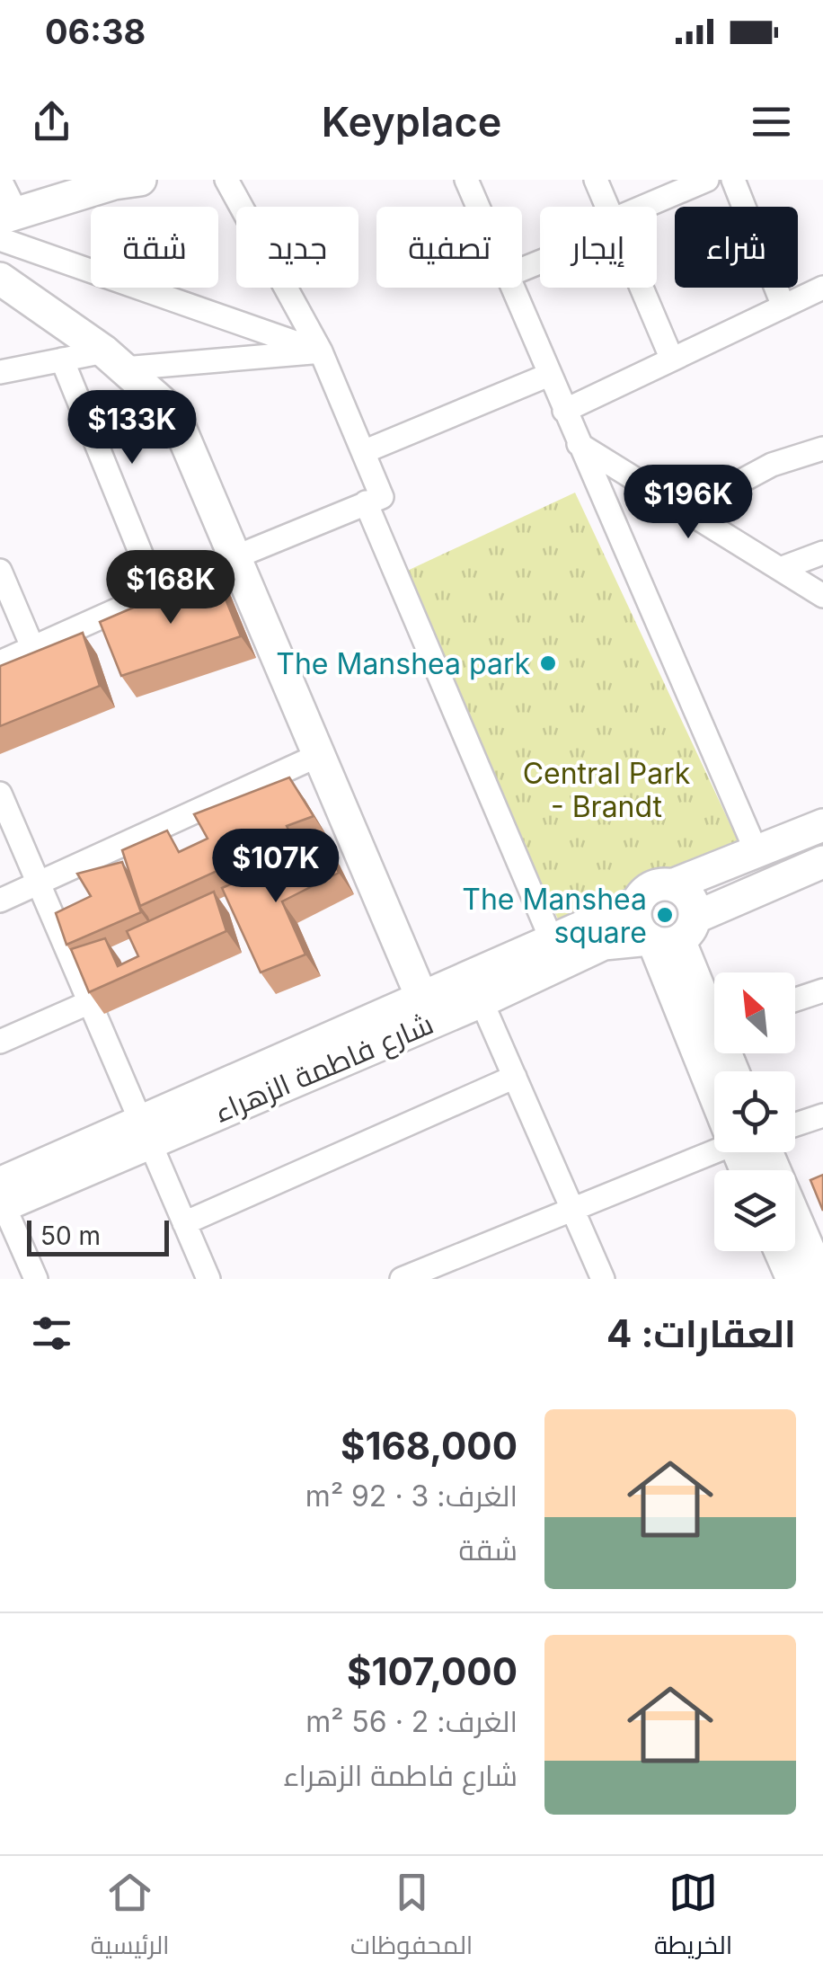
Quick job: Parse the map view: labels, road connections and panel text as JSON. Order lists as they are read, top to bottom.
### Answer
{
  "streets": {
    "main road": ["شارع فاطمة الزهراء"]
  },
  "parks": ["Central Park - Brandt"],
  "places": ["The Manshea park", "The Manshea square"],
  "scale_bar": "50 m",
  "north": "top left",
  "page": {
    "status": "06:38",
    "header": "Keyplace",
    "chip": [
      "شراء",
      "إيجار",
      "تصفية",
      "جديد",
      "شقة"
    ],
    "price": [
      "$133K",
      "$196K",
      "$168K",
      "$107K"
    ],
    "scale": "50 m",
    "heading": "العقارات: 4",
    "list": [
      {
        "name": "$168,000",
        "note": "الغرف: 3 · 92 m² · شقة"
      },
      {
        "name": "$107,000",
        "note": "الغرف: 2 · 56 m² · شارع فاطمة الزهراء"
      }
    ],
    "tabs": ["الخريطة", "المحفوظات", "الرئيسية"]
  }
}
